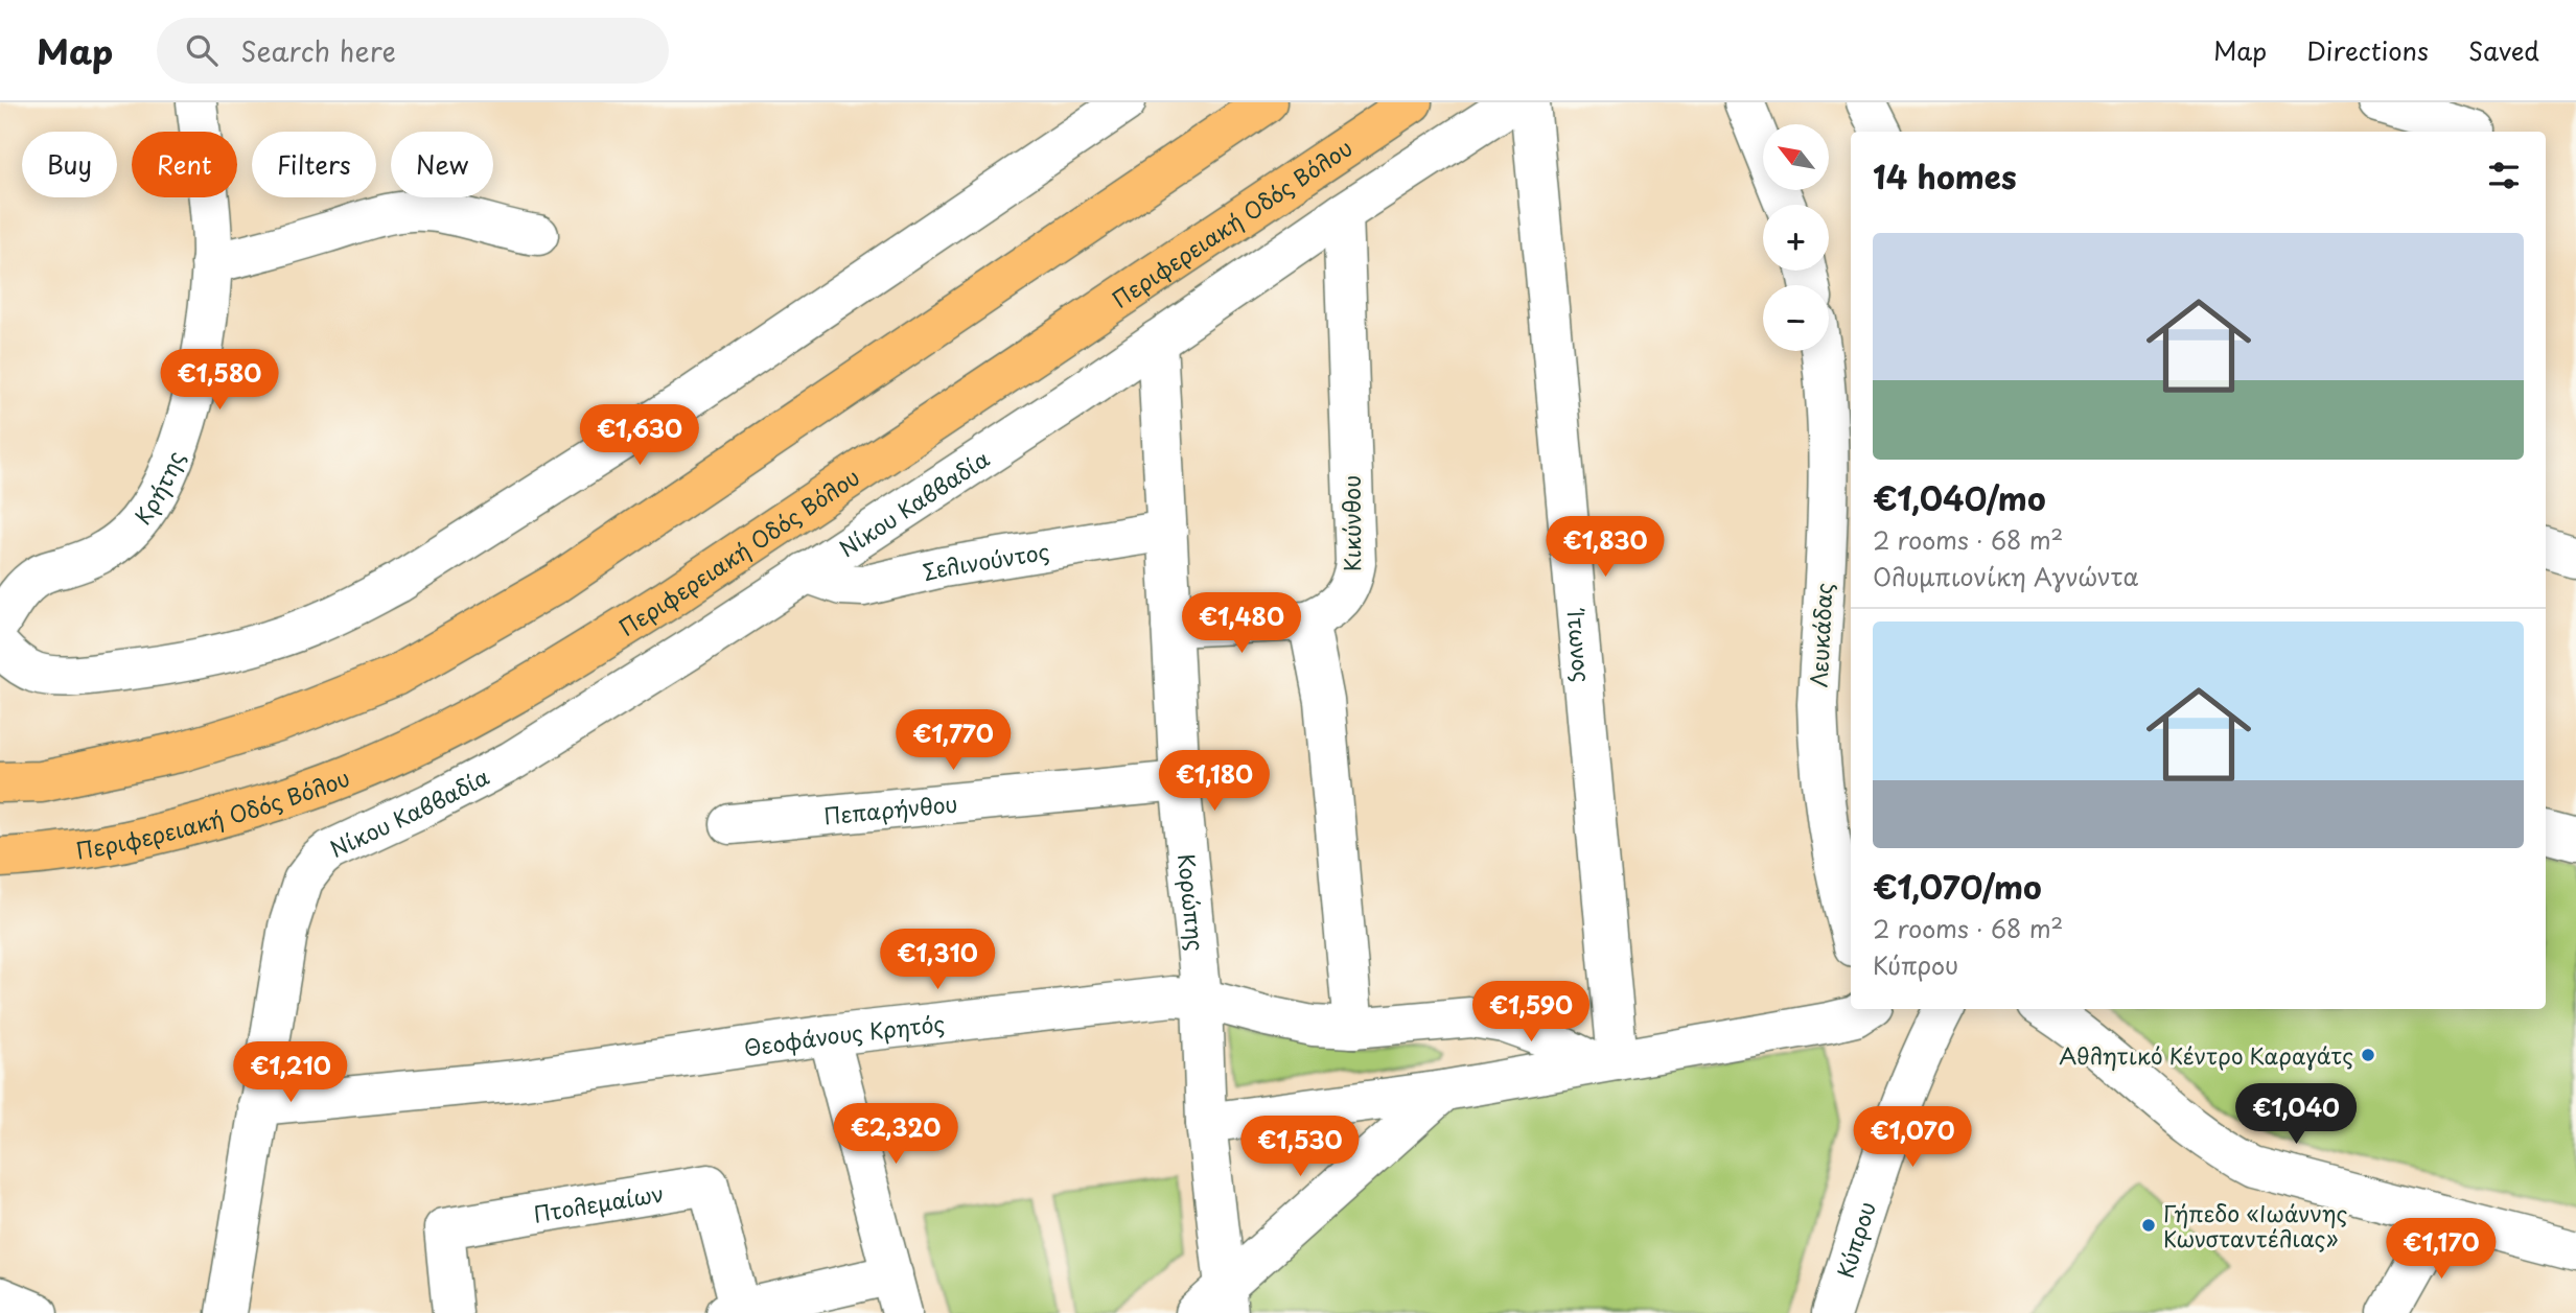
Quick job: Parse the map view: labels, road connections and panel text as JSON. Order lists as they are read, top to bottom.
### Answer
{
  "streets": {
    "main road": ["Περιφερειακή Οδός Βόλου"],
    "street": [
      "Κρήτης",
      "Νίκου Καββαδία",
      "Κικύνθου",
      "Σελινούντος",
      "Λευκάδας",
      "Ίτωνος",
      "Πεπαρήνθου",
      "Κορώπης",
      "Θεοφάνους Κρητός",
      "Πτολεμαίων",
      "Κύπρου"
    ]
  },
  "crossings": [
    ["Νίκου Καββαδία", "Κικύνθου"],
    ["Νίκου Καββαδία", "Σελινούντος"],
    ["Νίκου Καββαδία", "Κορώπης"],
    ["Νίκου Καββαδία", "Θεοφάνους Κρητός"],
    ["Σελινούντος", "Κορώπης"],
    ["Ίτωνος", "Θεοφάνους Κρητός"],
    ["Πεπαρήνθου", "Κορώπης"],
    ["Κορώπης", "Θεοφάνους Κρητός"]
  ],
  "places": ["Αθλητικό Κέντρο Καραγάτς", "Γήπεδο «Ιωάννης Κωνσταντέλιας»"],
  "north": "top left",
  "page": {
    "header": "Map",
    "search": "Search here",
    "nav": ["Map", "Directions", "Saved"],
    "map_buttons": ["+", "−"],
    "chip": [
      "Buy",
      "Rent",
      "Filters",
      "New"
    ],
    "heading": "14 homes",
    "list": [
      {
        "name": "€1,040/mo",
        "note": "2 rooms · 68 m² · Ολυμπιονίκη Αγνώντα"
      },
      {
        "name": "€1,070/mo",
        "note": "2 rooms · 68 m² · Κύπρου"
      }
    ],
    "price": [
      "€1,580",
      "€1,630",
      "€1,830",
      "€1,480",
      "€1,770",
      "€1,180",
      "€1,310",
      "€1,590",
      "€1,210",
      "€1,040",
      "€2,320",
      "€1,070",
      "€1,530",
      "€1,170"
    ]
  }
}
